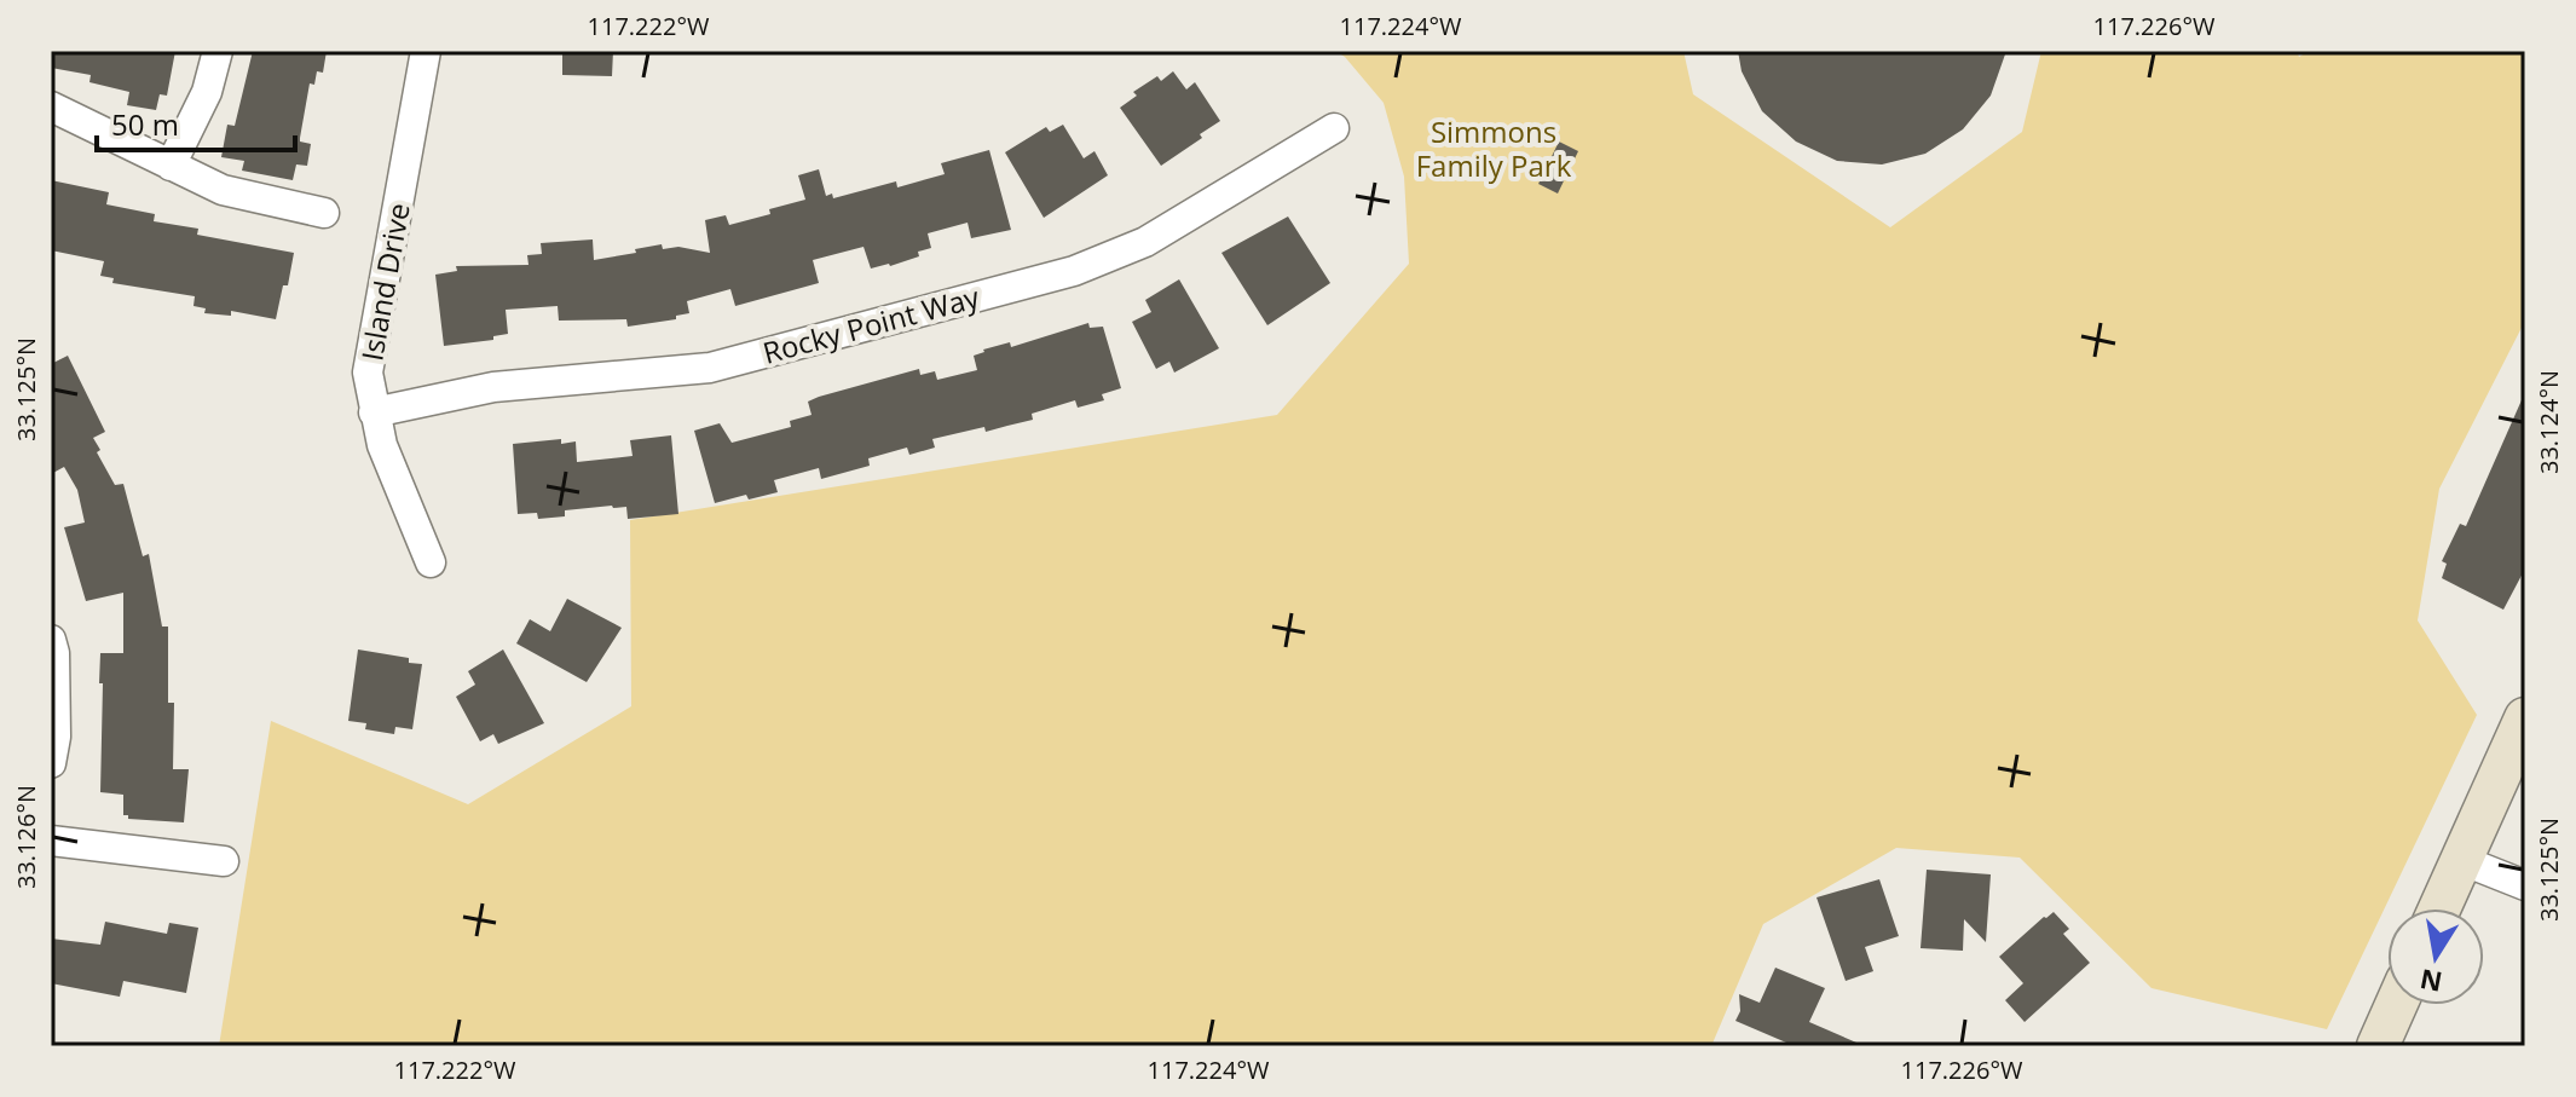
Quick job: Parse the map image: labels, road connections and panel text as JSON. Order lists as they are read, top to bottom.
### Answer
{
  "streets": {
    "street": ["Island Drive", "Rocky Point Way"]
  },
  "crossings": [
    ["Island Drive", "Rocky Point Way"]
  ],
  "parks": ["Simmons Family Park"],
  "scale_bar": "50 m",
  "north": "bottom",
  "coordinates": [
    "117.222°W",
    "117.224°W",
    "117.226°W",
    "33.125°N",
    "33.124°N",
    "33.126°N"
  ]
}
